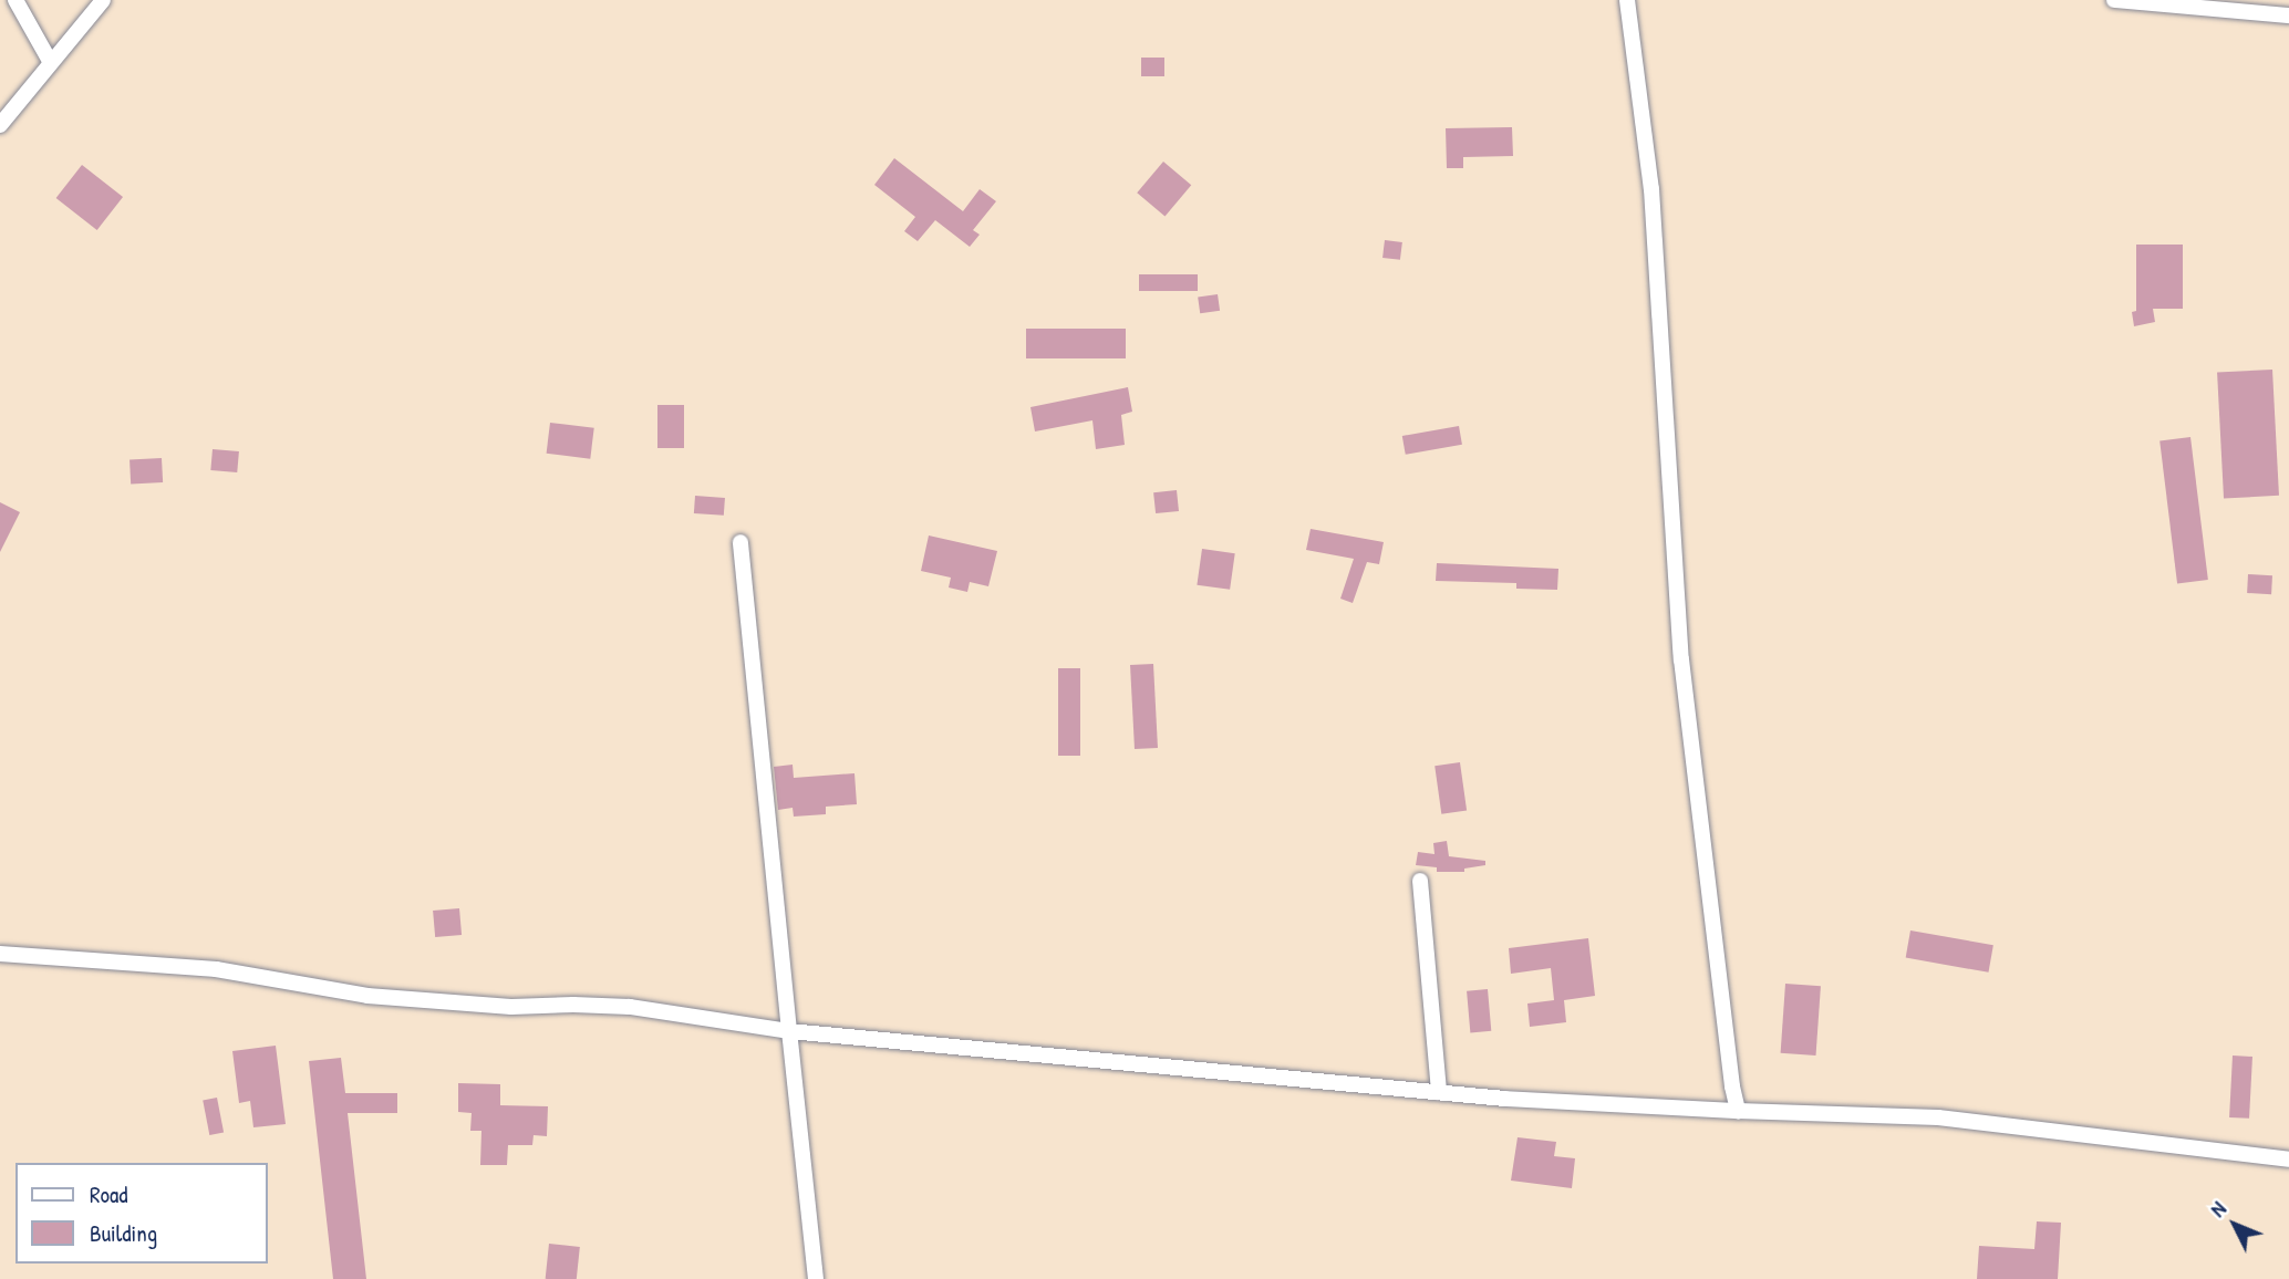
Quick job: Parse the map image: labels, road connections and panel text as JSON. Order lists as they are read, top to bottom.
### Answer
{
  "legend": ["Road", "Building"],
  "north": "top left"
}
